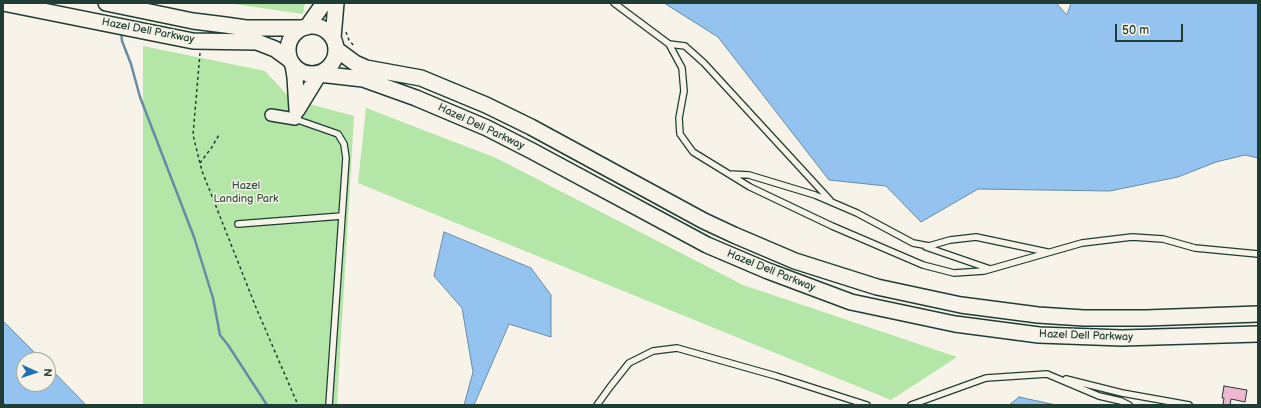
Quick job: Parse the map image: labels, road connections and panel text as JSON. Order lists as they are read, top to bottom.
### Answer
{
  "streets": {
    "main road": ["Hazel Dell Parkway"]
  },
  "parks": ["Hazel Landing Park"],
  "scale_bar": "50 m",
  "north": "right"
}
